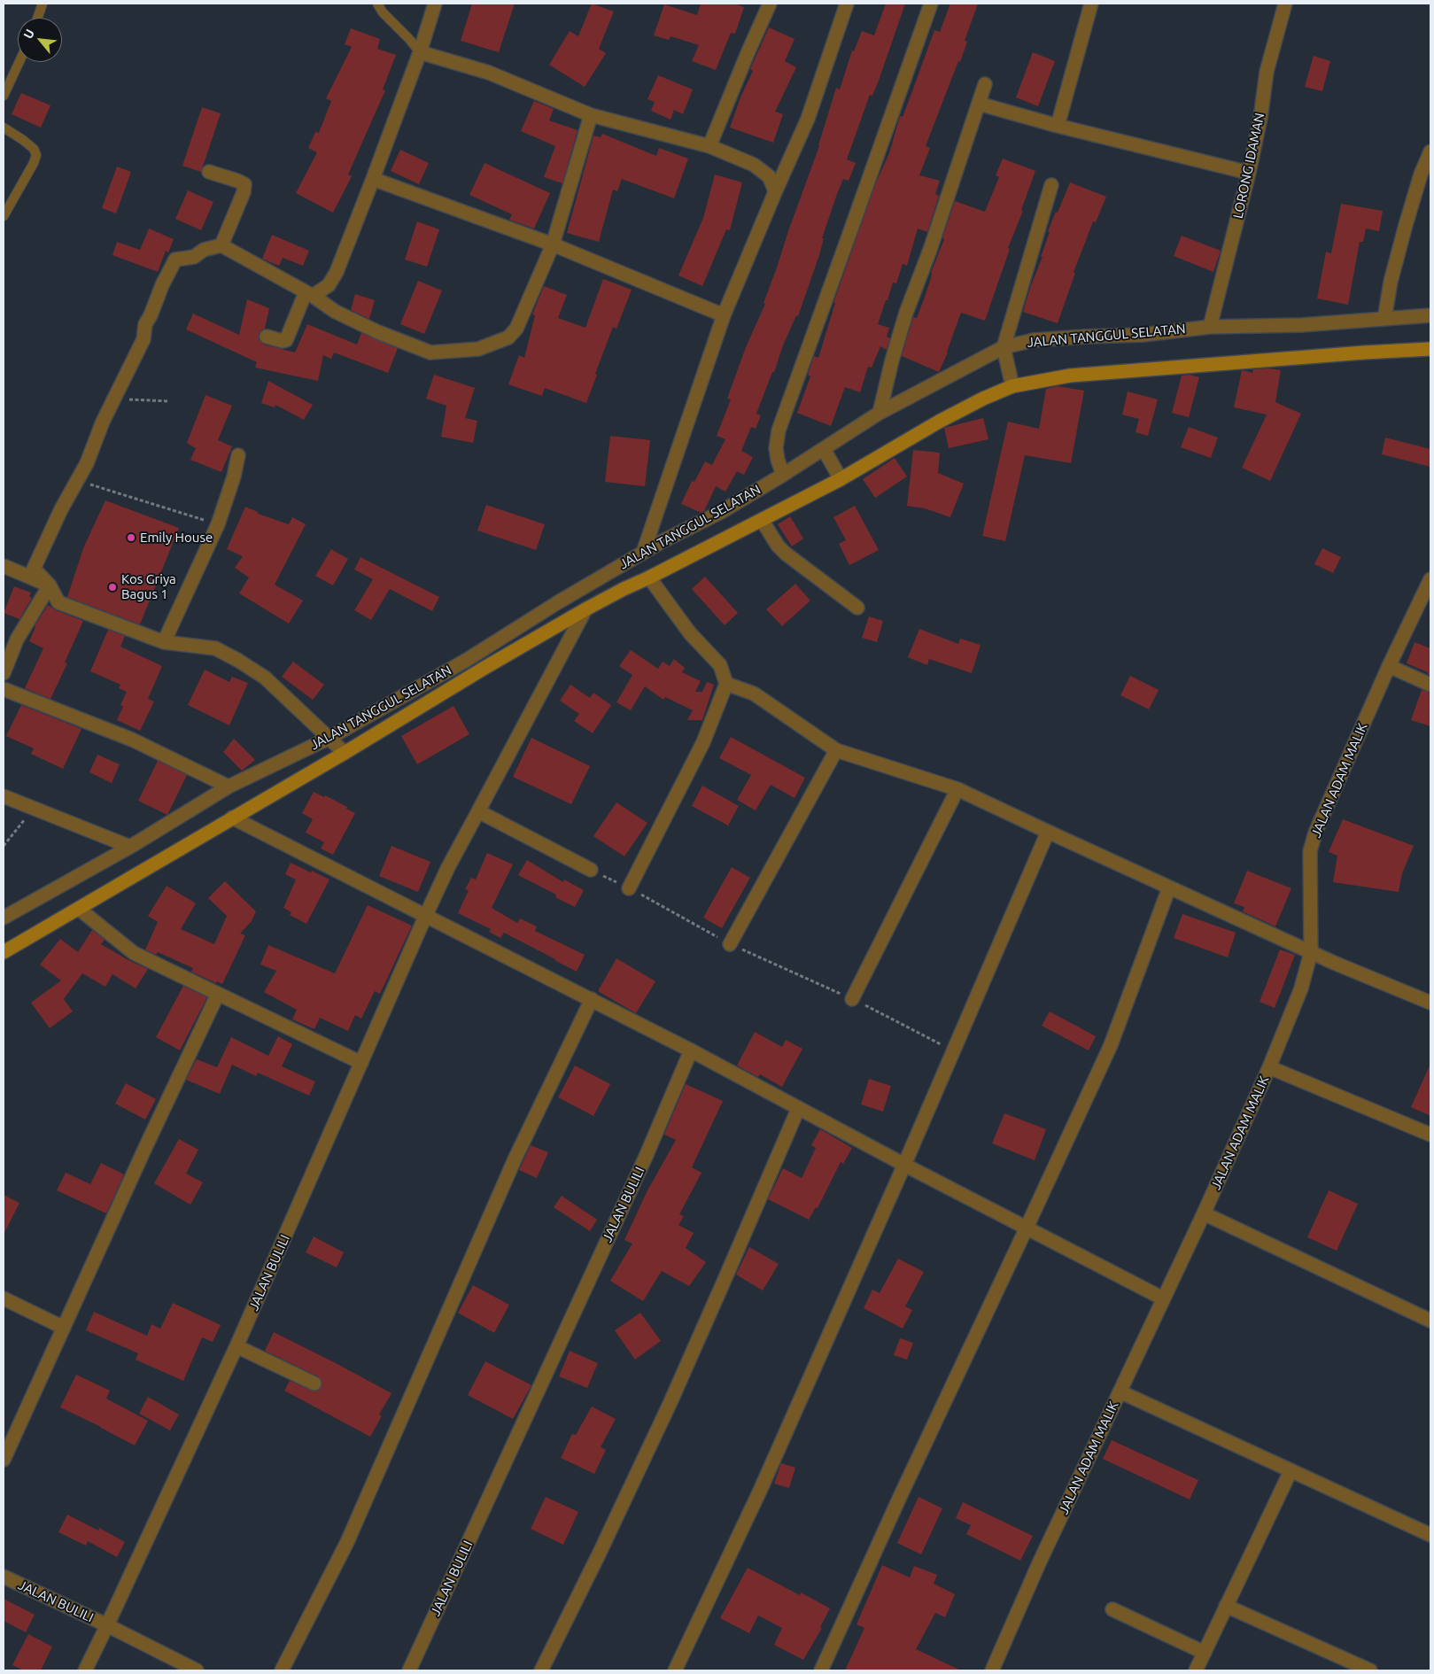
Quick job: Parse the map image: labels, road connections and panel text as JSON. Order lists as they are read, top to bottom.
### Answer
{
  "streets": {
    "street": [
      "LORONG IDAMAN",
      "JALAN TANGGUL SELATAN",
      "JALAN ADAM MALIK",
      "JALAN BULILI"
    ]
  },
  "crossings": [
    ["LORONG IDAMAN", "JALAN TANGGUL SELATAN"],
    ["JALAN TANGGUL SELATAN", "JALAN BULILI"]
  ],
  "places": ["Emily House", "Kos Griya Bagus 1"],
  "north": "top left"
}
